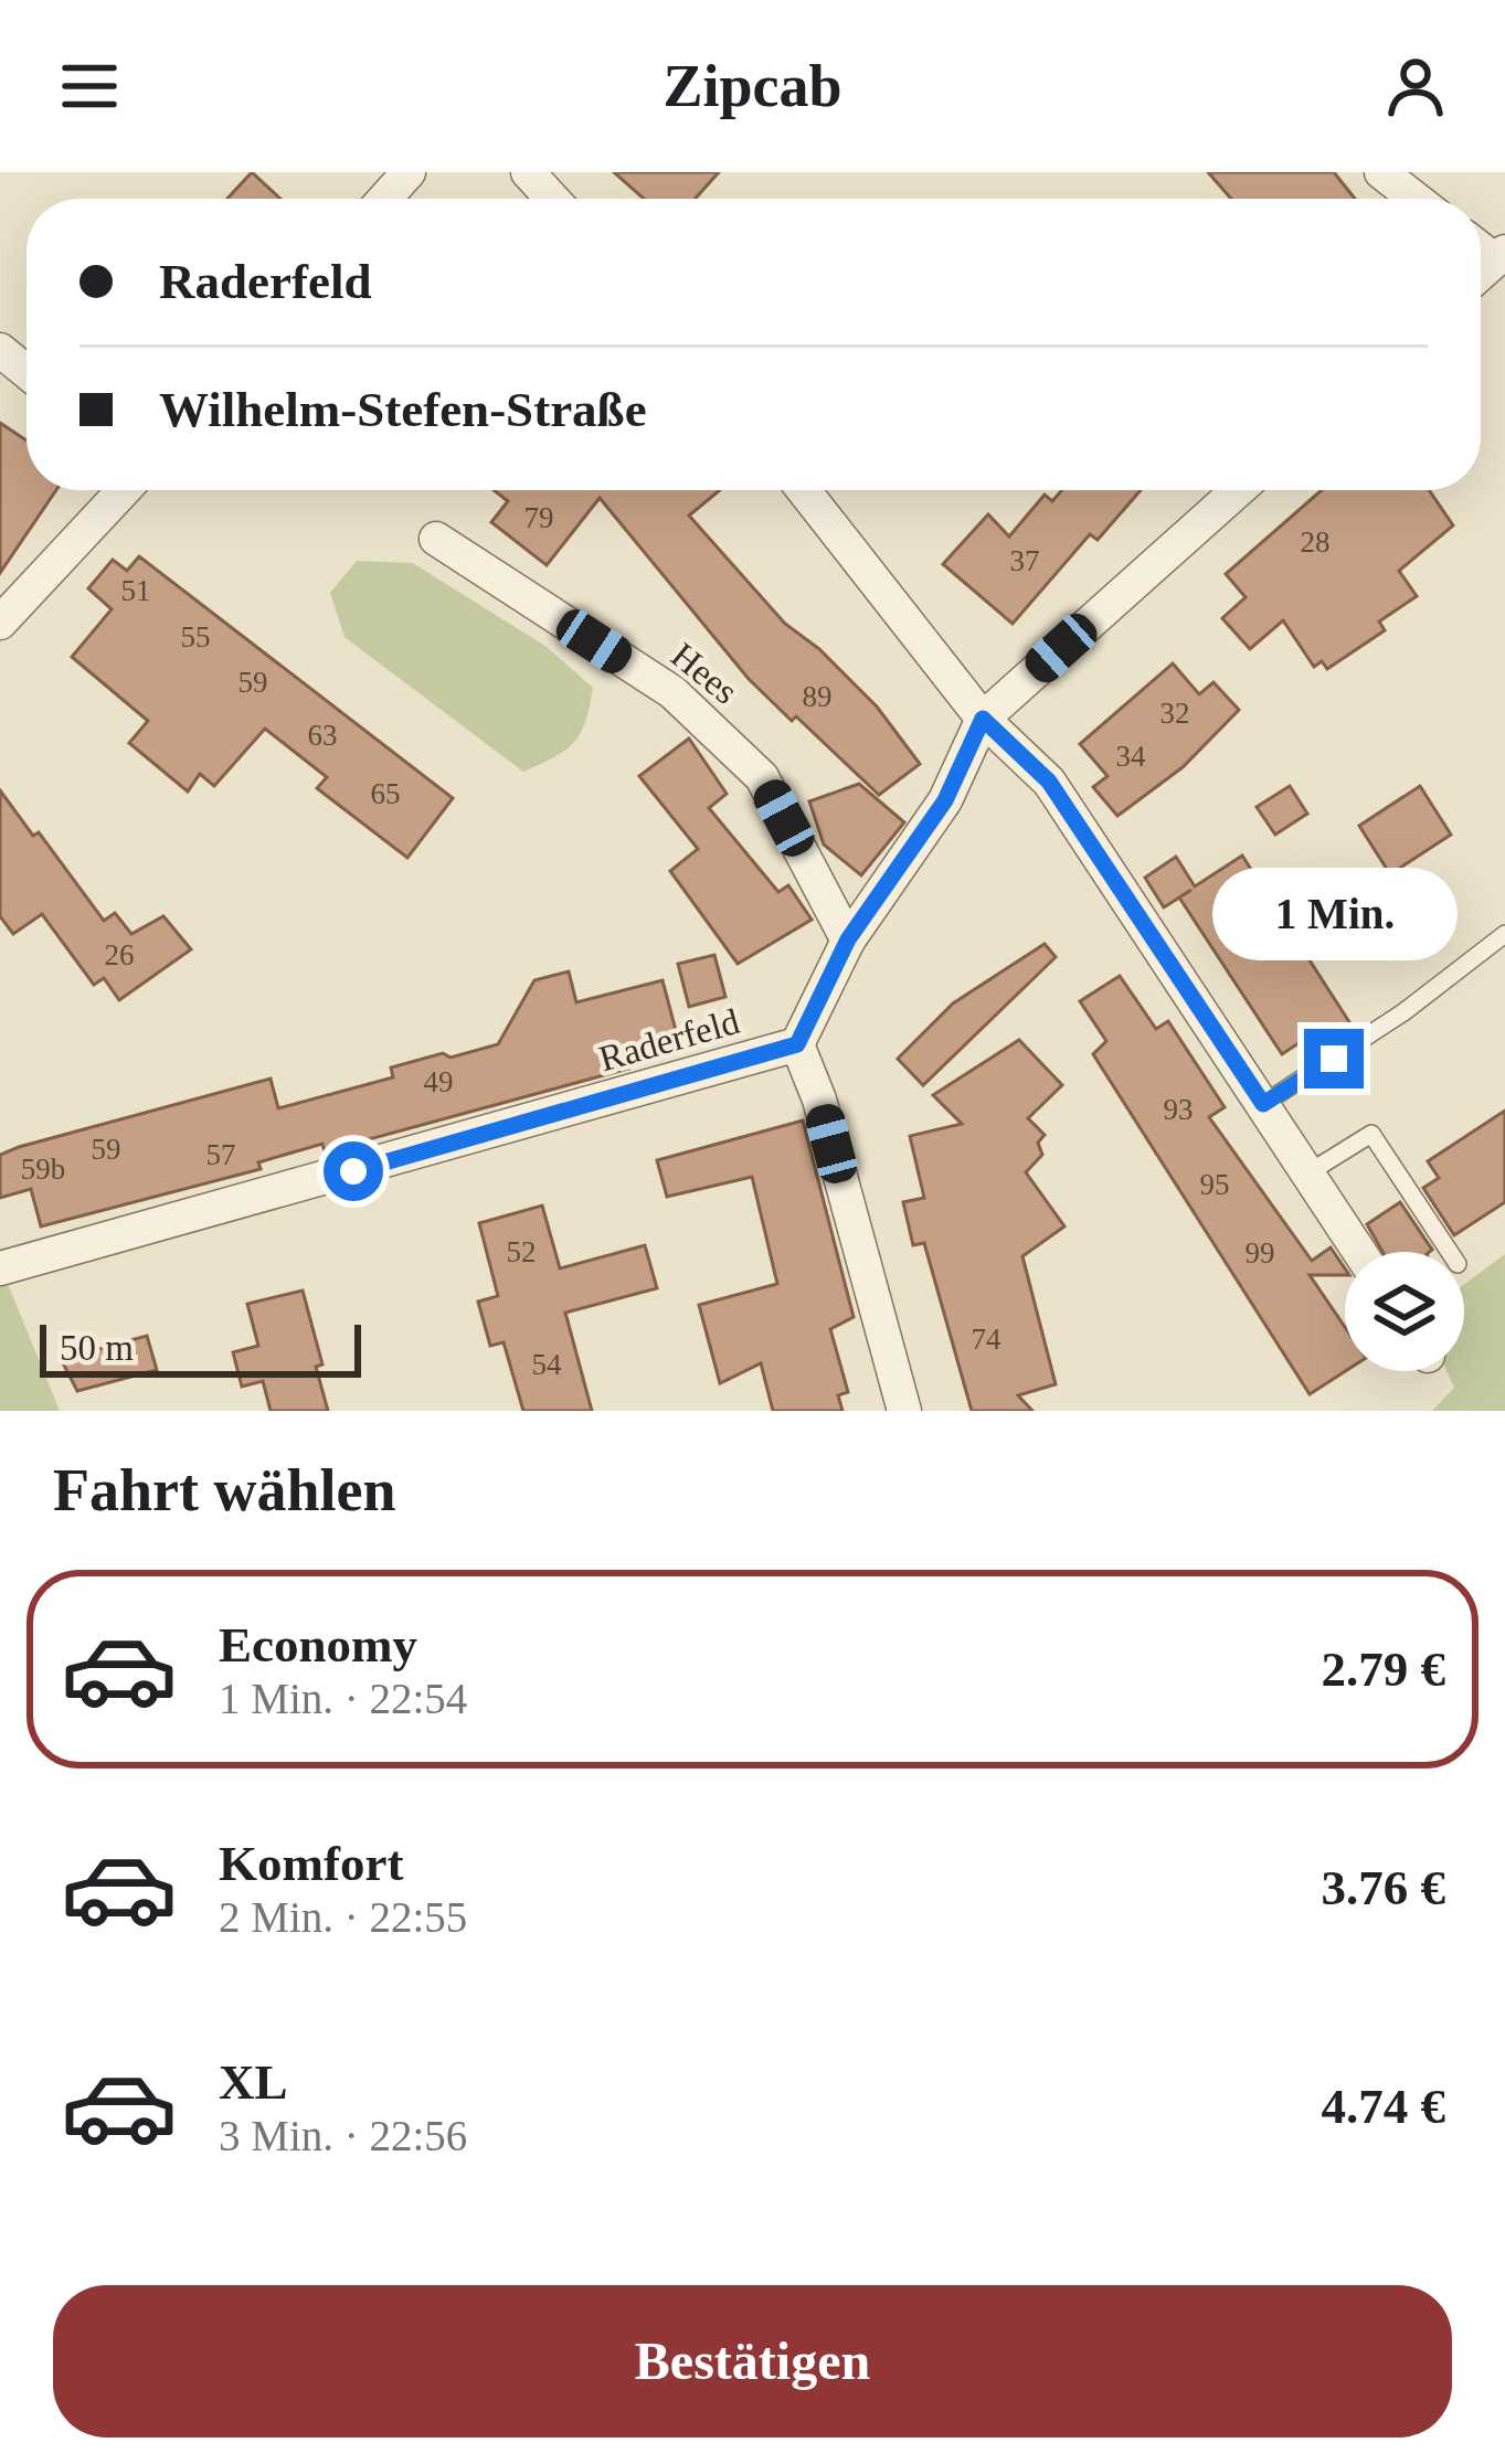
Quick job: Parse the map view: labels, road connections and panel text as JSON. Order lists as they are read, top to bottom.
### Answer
{
  "streets": {
    "street": ["Hees", "Raderfeld"]
  },
  "crossings": [
    ["Hees", "Raderfeld"]
  ],
  "house_numbers": [
    "79",
    "28",
    "37",
    "51",
    "55",
    "59",
    "89",
    "32",
    "63",
    "34",
    "65",
    "26",
    "49",
    "93",
    "59",
    "57",
    "59b",
    "95",
    "52",
    "99",
    "74",
    "54"
  ],
  "scale_bar": "50 m",
  "page": {
    "header": "Zipcab",
    "banner": ["Raderfeld", "Wilhelm-Stefen-Straße"],
    "bubble": "1 Min.",
    "scale": "50 m",
    "heading": "Fahrt wählen",
    "list": [
      {
        "name": "Economy",
        "note": "1 Min. · 22:54",
        "value": "2.79 €"
      },
      {
        "name": "Komfort",
        "note": "2 Min. · 22:55",
        "value": "3.76 €"
      },
      {
        "name": "XL",
        "note": "3 Min. · 22:56",
        "value": "4.74 €"
      }
    ],
    "buttons": "Bestätigen"
  }
}
